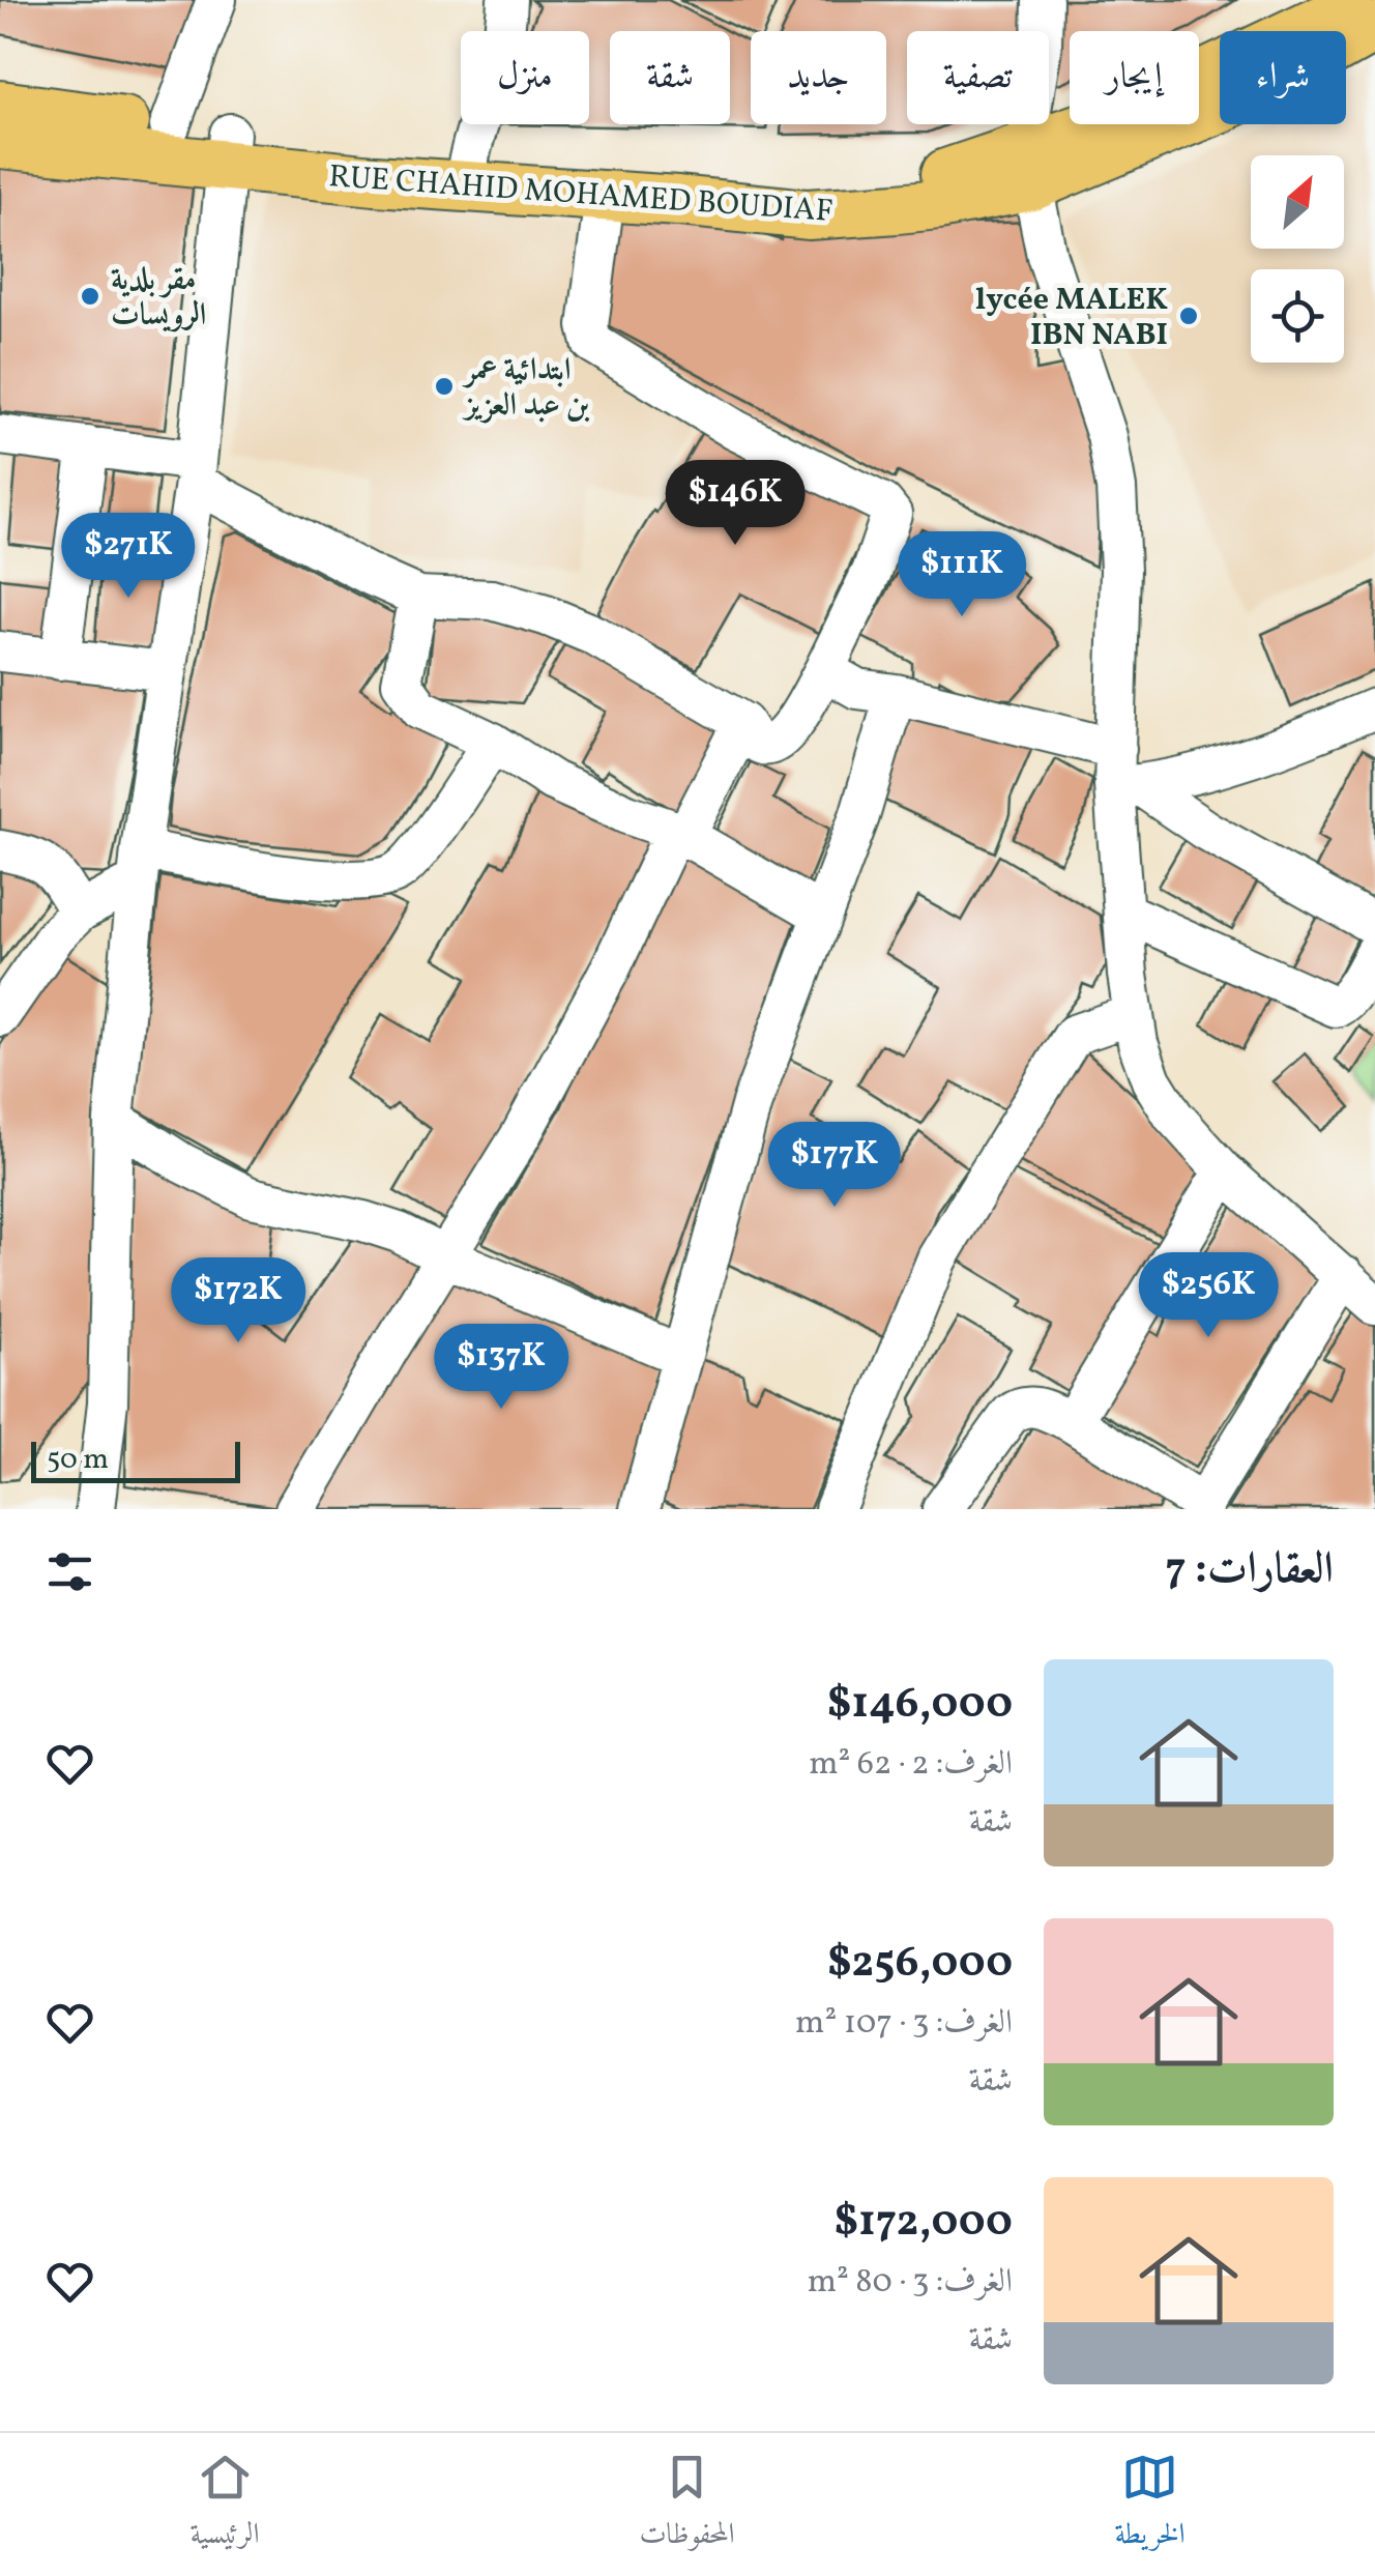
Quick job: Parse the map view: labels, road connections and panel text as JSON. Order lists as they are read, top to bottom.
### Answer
{
  "streets": {
    "main road": ["RUE CHAHID MOHAMED BOUDIAF"]
  },
  "places": ["مقر بلدية الرويسات", "lycée MALEK IBN NABI", "ابتدائية عمر بن عبد العزيز"],
  "scale_bar": "50 m",
  "north": "top right",
  "page": {
    "chip": [
      "شراء",
      "إيجار",
      "تصفية",
      "جديد",
      "شقة",
      "منزل"
    ],
    "price": [
      "$146K",
      "$271K",
      "$111K",
      "$177K",
      "$256K",
      "$172K",
      "$137K"
    ],
    "scale": "50 m",
    "heading": "العقارات: 7",
    "list": [
      {
        "name": "$146,000",
        "note": "الغرف: 2 · 62 m² · شقة"
      },
      {
        "name": "$256,000",
        "note": "الغرف: 3 · 107 m² · شقة"
      },
      {
        "name": "$172,000",
        "note": "الغرف: 3 · 80 m² · شقة"
      }
    ],
    "tabs": ["الخريطة", "المحفوظات", "الرئيسية"]
  }
}
